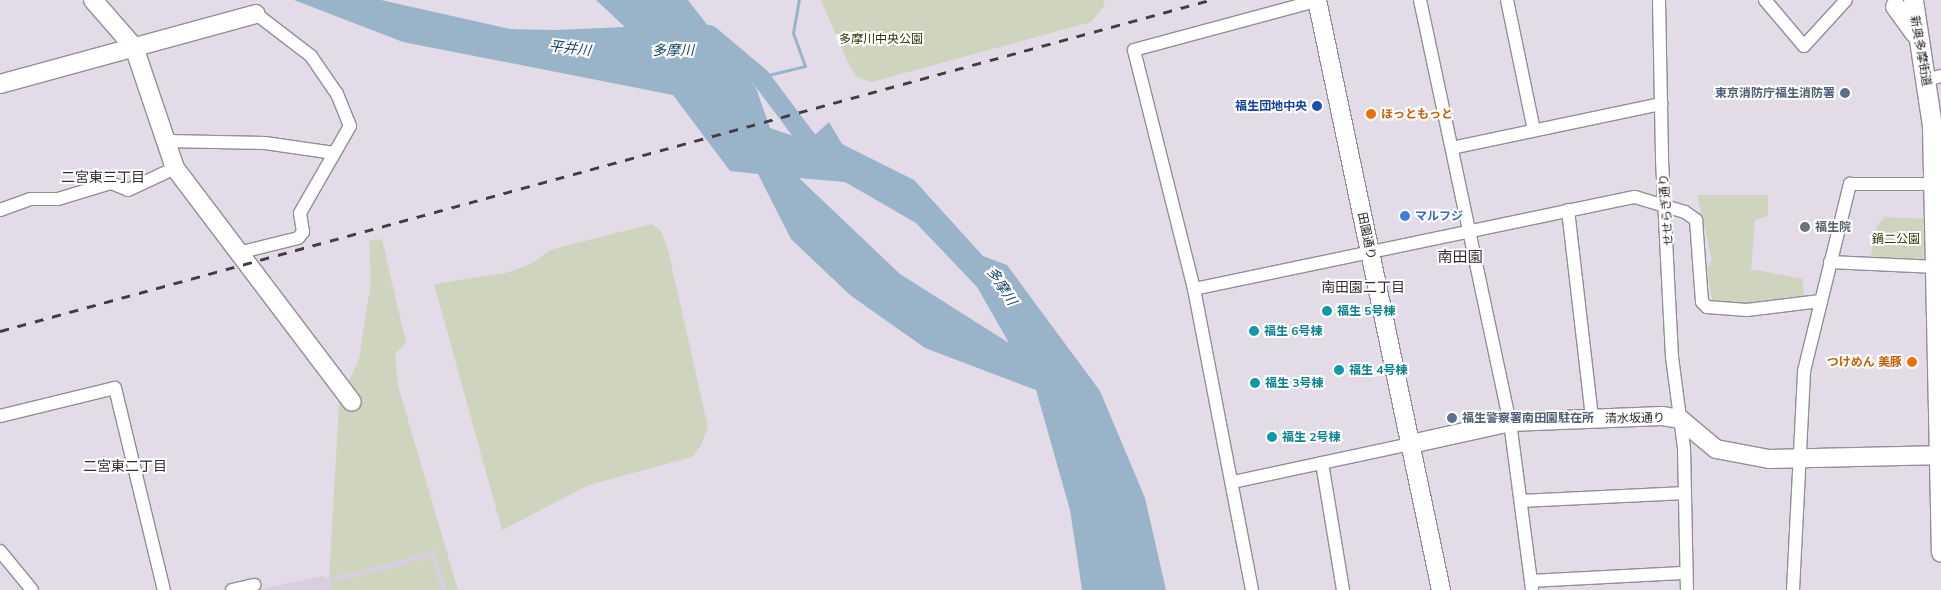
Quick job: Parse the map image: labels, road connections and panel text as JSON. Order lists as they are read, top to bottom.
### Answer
{
  "streets": {
    "main road": ["新奥多摩街道"],
    "street": ["せせらぎ通り", "田園通り", "清水坂通り"]
  },
  "crossings": [
    ["新奥多摩街道", "清水坂通り"],
    ["せせらぎ通り", "清水坂通り"],
    ["田園通り", "清水坂通り"]
  ],
  "districts": [
    "二宮東三丁目",
    "南田園",
    "南田園二丁目",
    "二宮東二丁目"
  ],
  "water": ["平井川", "多摩川"],
  "parks": ["多摩川中央公園", "鍋二公園"],
  "places": [
    "東京消防庁福生消防署",
    "福生団地中央",
    "ほっともっと",
    "マルフジ",
    "福生院",
    "福生 5号棟",
    "福生 6号棟",
    "つけめん 美豚",
    "福生 4号棟",
    "福生 3号棟",
    "福生警察署南田園駐在所",
    "福生 2号棟"
  ]
}
